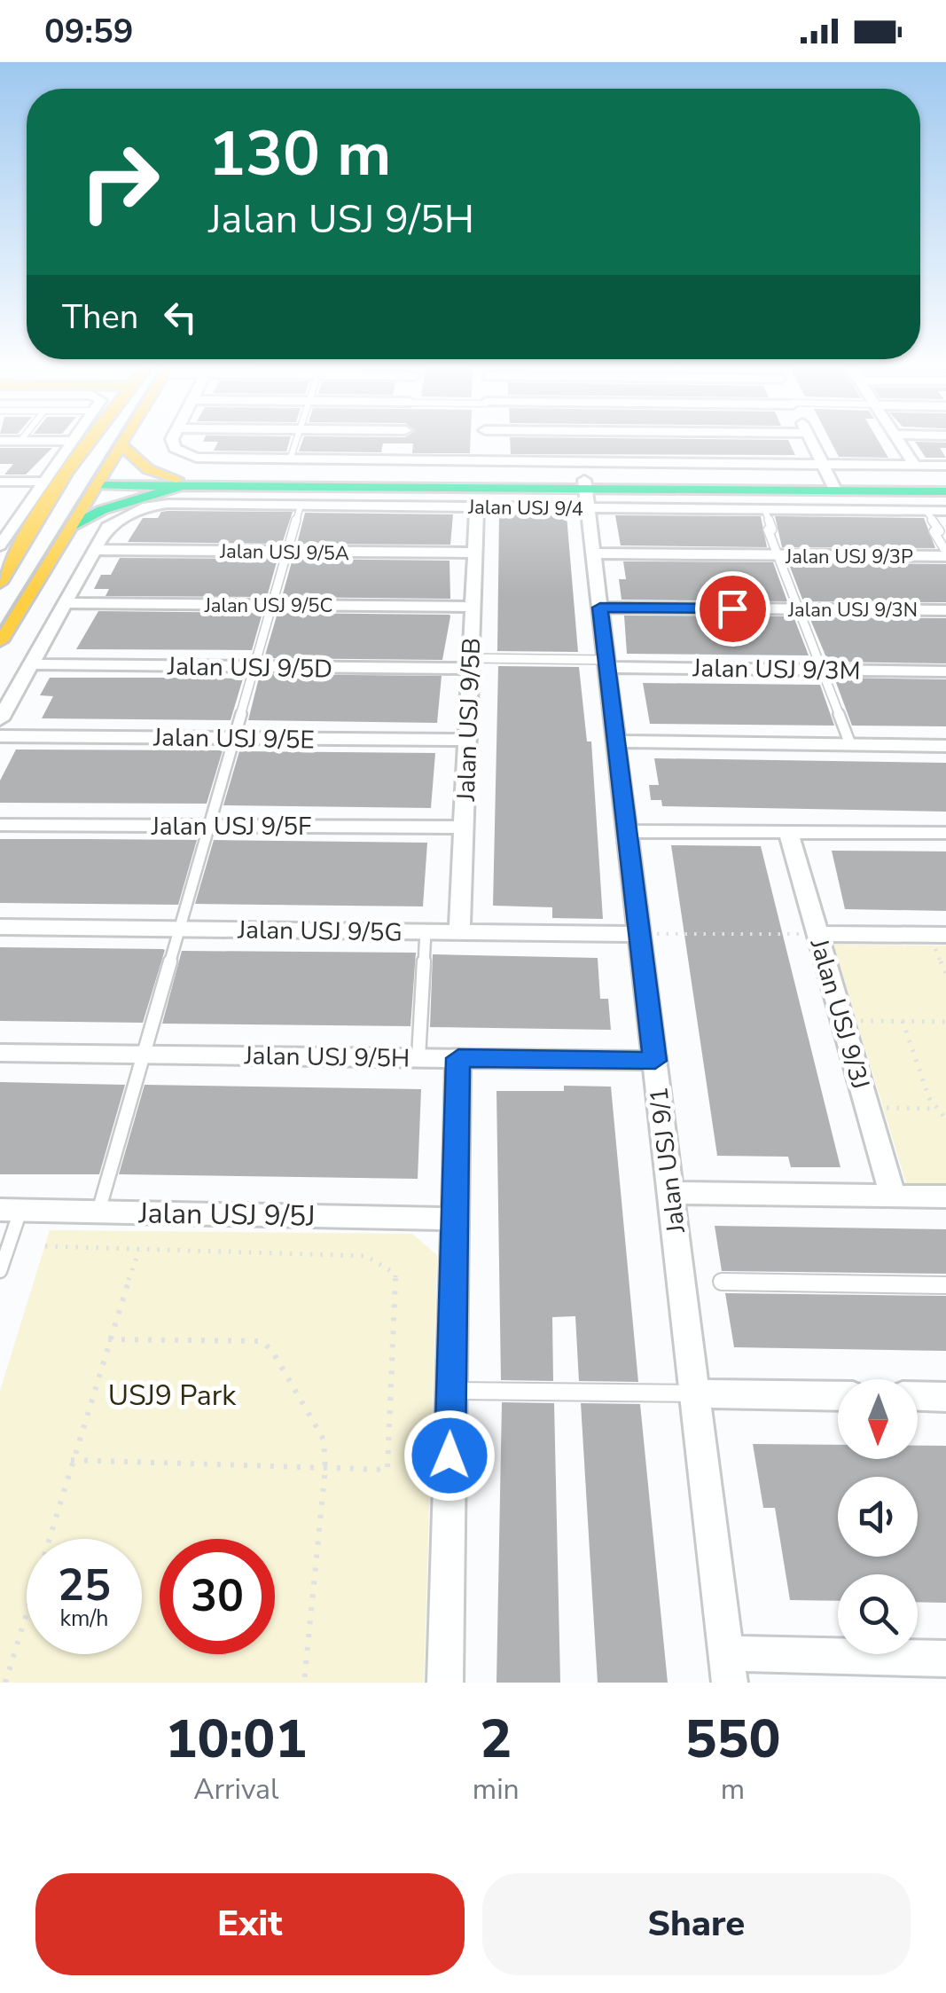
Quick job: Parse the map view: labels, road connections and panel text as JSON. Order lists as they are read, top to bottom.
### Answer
{
  "streets": {
    "street": [
      "Jalan USJ 9/4",
      "Jalan USJ 9/5A",
      "Jalan USJ 9/3P",
      "Jalan USJ 9/5C",
      "Jalan USJ 9/3N",
      "Jalan USJ 9/5D",
      "Jalan USJ 9/3M",
      "Jalan USJ 9/5B",
      "Jalan USJ 9/5E",
      "Jalan USJ 9/5F",
      "Jalan USJ 9/5G",
      "Jalan USJ 9/3J",
      "Jalan USJ 9/5H",
      "Jalan USJ 9/1",
      "Jalan USJ 9/5J"
    ]
  },
  "crossings": [
    ["Jalan USJ 9/4", "Jalan USJ 9/5A"],
    ["Jalan USJ 9/4", "Jalan USJ 9/5B"],
    ["Jalan USJ 9/4", "Jalan USJ 9/1"],
    ["Jalan USJ 9/5A", "Jalan USJ 9/5B"],
    ["Jalan USJ 9/3P", "Jalan USJ 9/1"],
    ["Jalan USJ 9/5C", "Jalan USJ 9/5B"],
    ["Jalan USJ 9/3N", "Jalan USJ 9/1"],
    ["Jalan USJ 9/5D", "Jalan USJ 9/5B"],
    ["Jalan USJ 9/3M", "Jalan USJ 9/1"],
    ["Jalan USJ 9/5B", "Jalan USJ 9/5E"],
    ["Jalan USJ 9/5B", "Jalan USJ 9/5F"],
    ["Jalan USJ 9/5B", "Jalan USJ 9/5G"],
    ["Jalan USJ 9/5G", "Jalan USJ 9/1"],
    ["Jalan USJ 9/5H", "Jalan USJ 9/1"]
  ],
  "parks": ["USJ9 Park"],
  "north": "bottom",
  "page": {
    "status": "09:59",
    "turn": ["130 m", "Jalan USJ 9/5H"],
    "then": "Then",
    "speed": "25 km/h",
    "limit": "30",
    "eta": [
      "10:01",
      "Arrival",
      "2",
      "min",
      "550",
      "m"
    ],
    "buttons": ["Exit", "Share"]
  }
}
